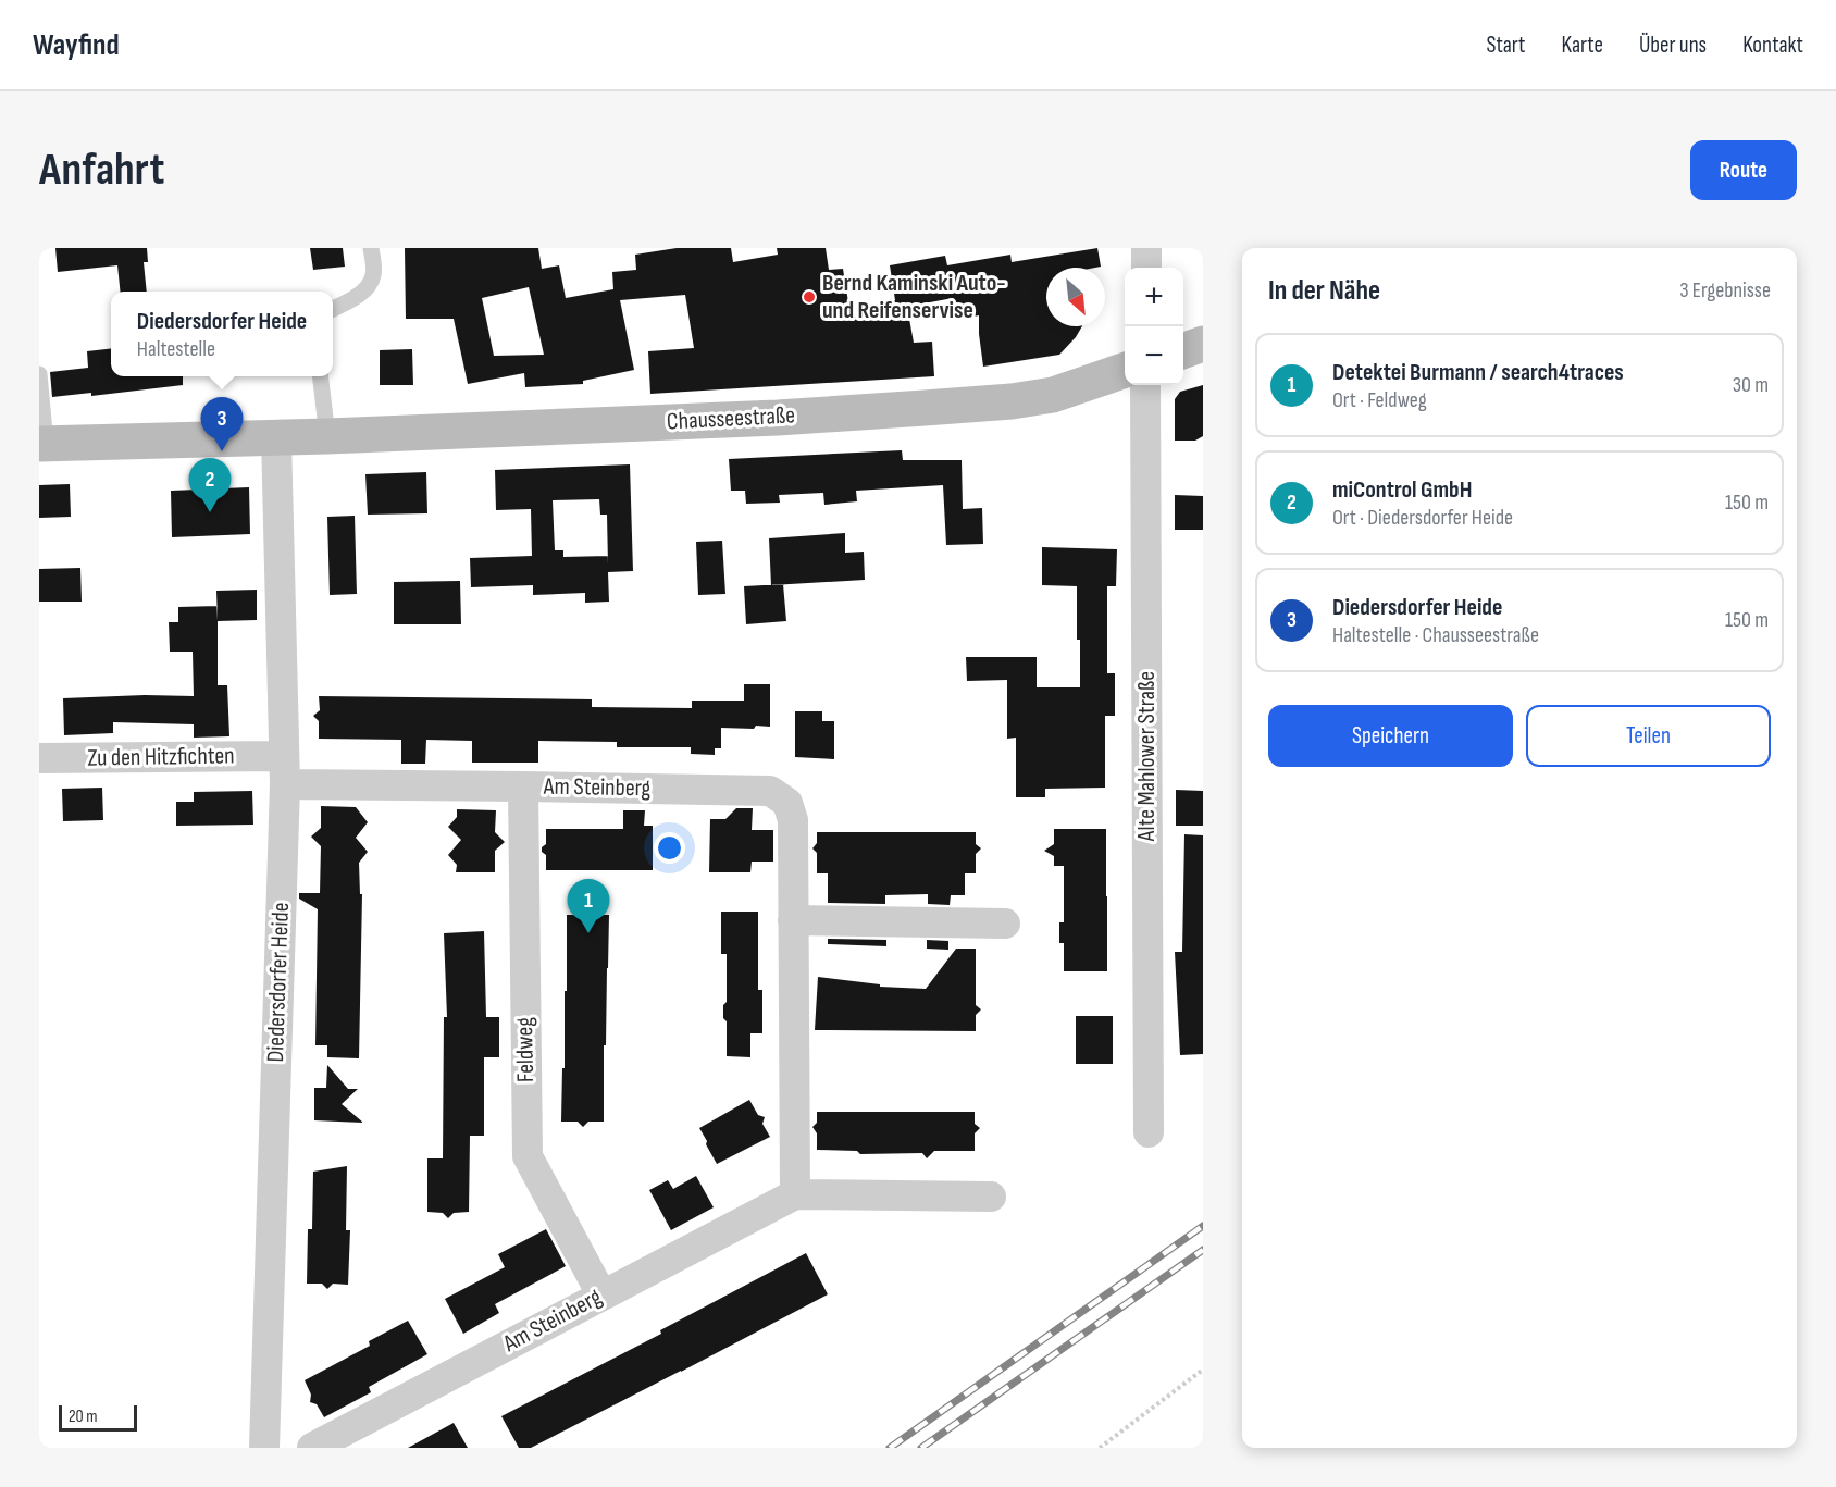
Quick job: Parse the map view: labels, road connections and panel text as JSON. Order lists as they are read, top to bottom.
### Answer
{
  "streets": {
    "main road": ["Chausseestraße"],
    "street": [
      "Alte Mahlower Straße",
      "Zu den Hitzfichten",
      "Am Steinberg",
      "Diedersdorfer Heide",
      "Feldweg"
    ]
  },
  "crossings": [
    ["Chausseestraße", "Diedersdorfer Heide"],
    ["Zu den Hitzfichten", "Am Steinberg"],
    ["Zu den Hitzfichten", "Diedersdorfer Heide"],
    ["Am Steinberg", "Diedersdorfer Heide"],
    ["Am Steinberg", "Feldweg"]
  ],
  "places": ["Bernd Kaminski Auto- und Reifenservise"],
  "scale_bar": "20 m",
  "north": "bottom right",
  "page": {
    "header": "Wayfind",
    "nav": [
      "Start",
      "Karte",
      "Über uns",
      "Kontakt"
    ],
    "buttons": [
      "Route",
      ["Speichern", "Teilen"]
    ],
    "title": "Anfahrt",
    "heading": ["In der Nähe", "3 Ergebnisse"],
    "map_buttons": ["+", "−"],
    "popup": ["Diedersdorfer Heide", "Haltestelle"],
    "list": [
      {
        "mark": "1",
        "name": "Detektei Burmann / search4traces",
        "note": "Ort · Feldweg",
        "value": "30 m"
      },
      {
        "mark": "2",
        "name": "miControl GmbH",
        "note": "Ort · Diedersdorfer Heide",
        "value": "150 m"
      },
      {
        "mark": "3",
        "name": "Diedersdorfer Heide",
        "note": "Haltestelle · Chausseestraße",
        "value": "150 m"
      }
    ],
    "pins": ["3", "2", "1"],
    "scale": "20 m"
  }
}
